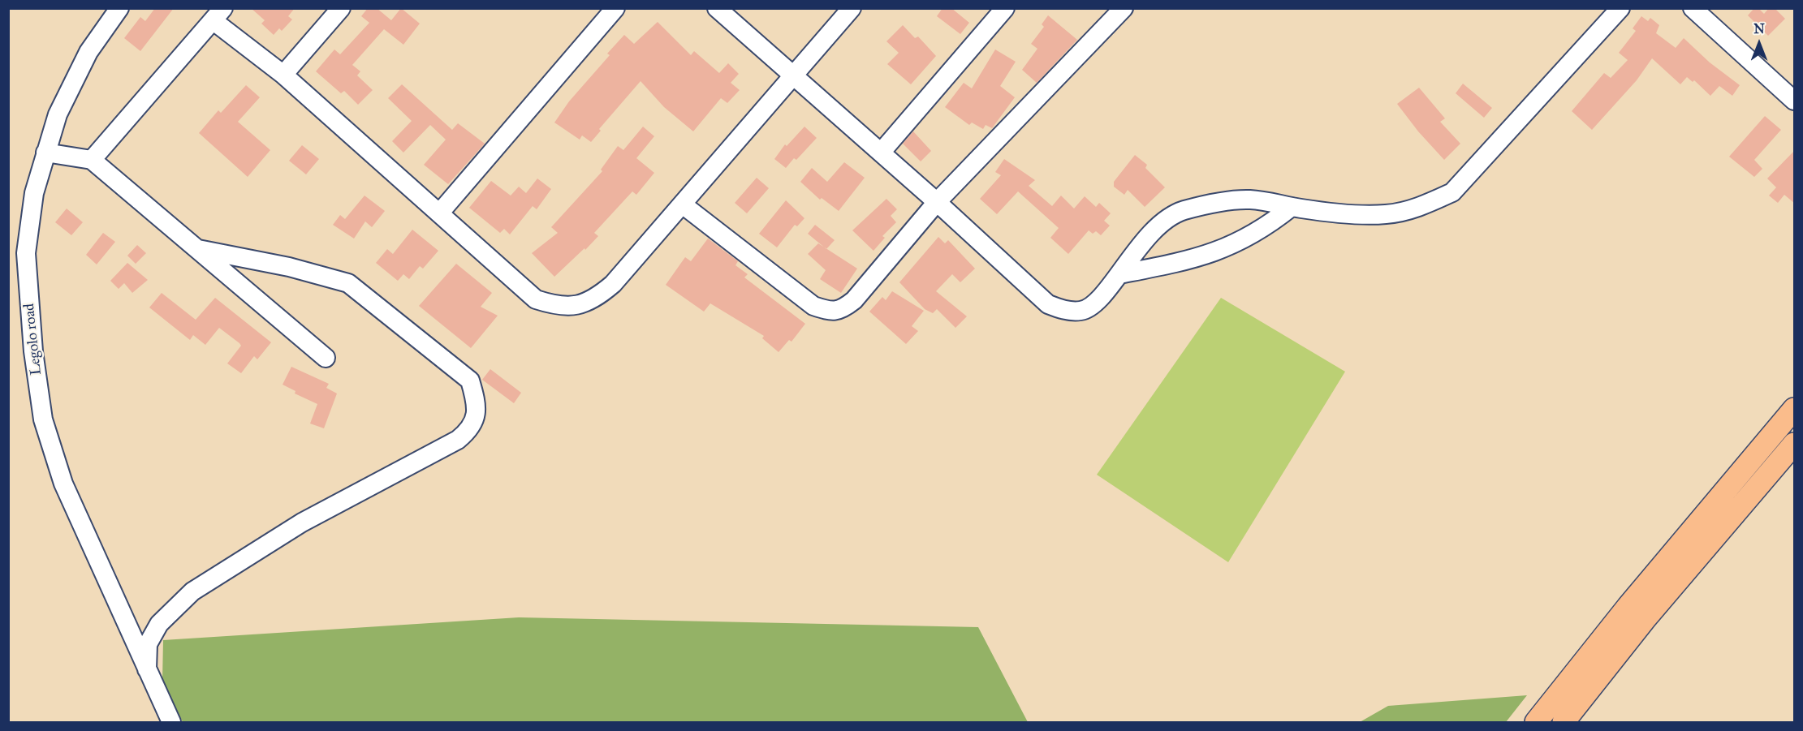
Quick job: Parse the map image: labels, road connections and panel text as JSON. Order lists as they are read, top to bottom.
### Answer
{
  "streets": {
    "street": ["Legolo road"]
  },
  "north": "top"
}
